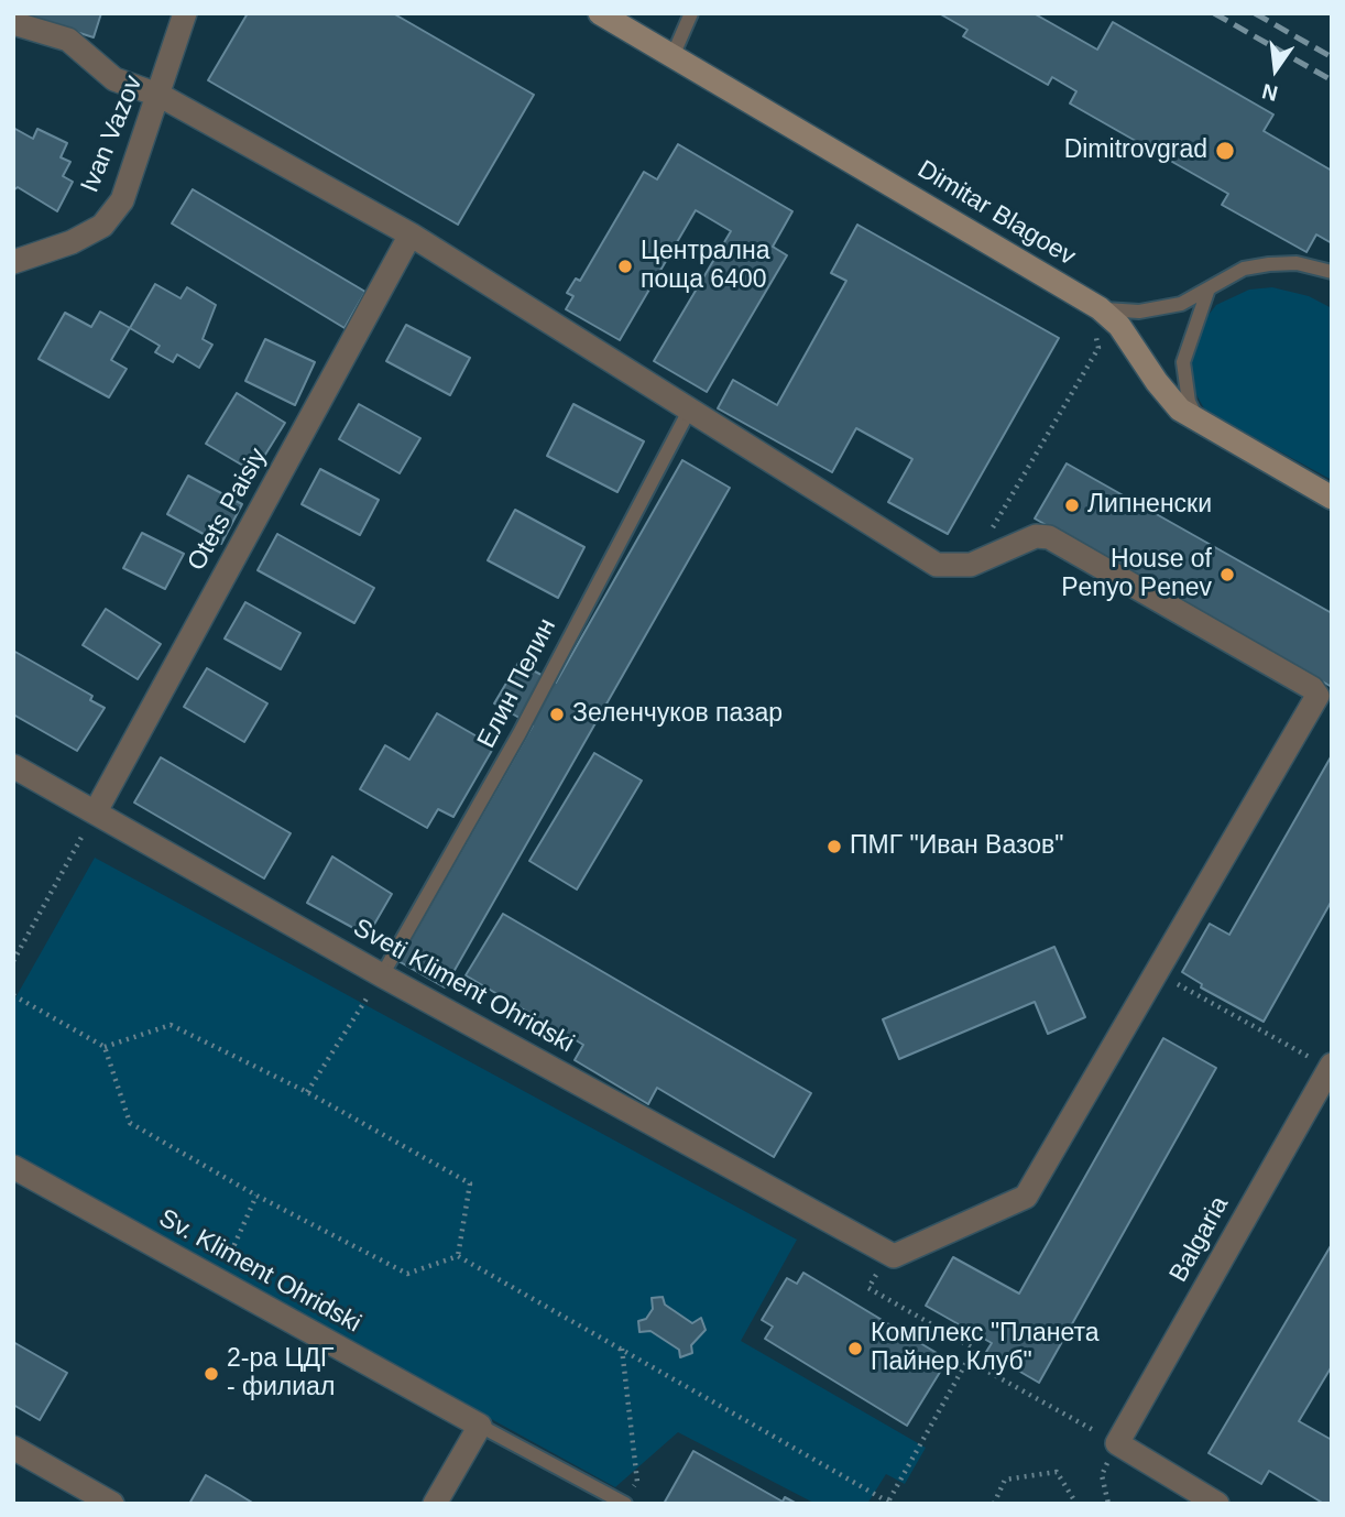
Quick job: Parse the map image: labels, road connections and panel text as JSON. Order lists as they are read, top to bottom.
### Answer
{
  "streets": {
    "street": [
      "Ivan Vazov",
      "Dimitar Blagoev",
      "Otets Paisiy",
      "Sveti Kliment Ohridski",
      "Balgaria",
      "Sv. Kliment Ohridski"
    ],
    "lane": ["Елин Пелин"]
  },
  "crossings": [
    ["Otets Paisiy", "Sveti Kliment Ohridski"],
    ["Елин Пелин", "Sveti Kliment Ohridski"]
  ],
  "places": [
    "Dimitrovgrad",
    "Централна поща 6400",
    "Липненски",
    "House of Penyo Penev",
    "Зеленчуков пазар",
    "ПМГ \"Иван Вазов\"",
    "Комплекс \"Планета Пайнер Клуб\"",
    "2-ра ЦДГ - филиал"
  ],
  "north": "bottom"
}
